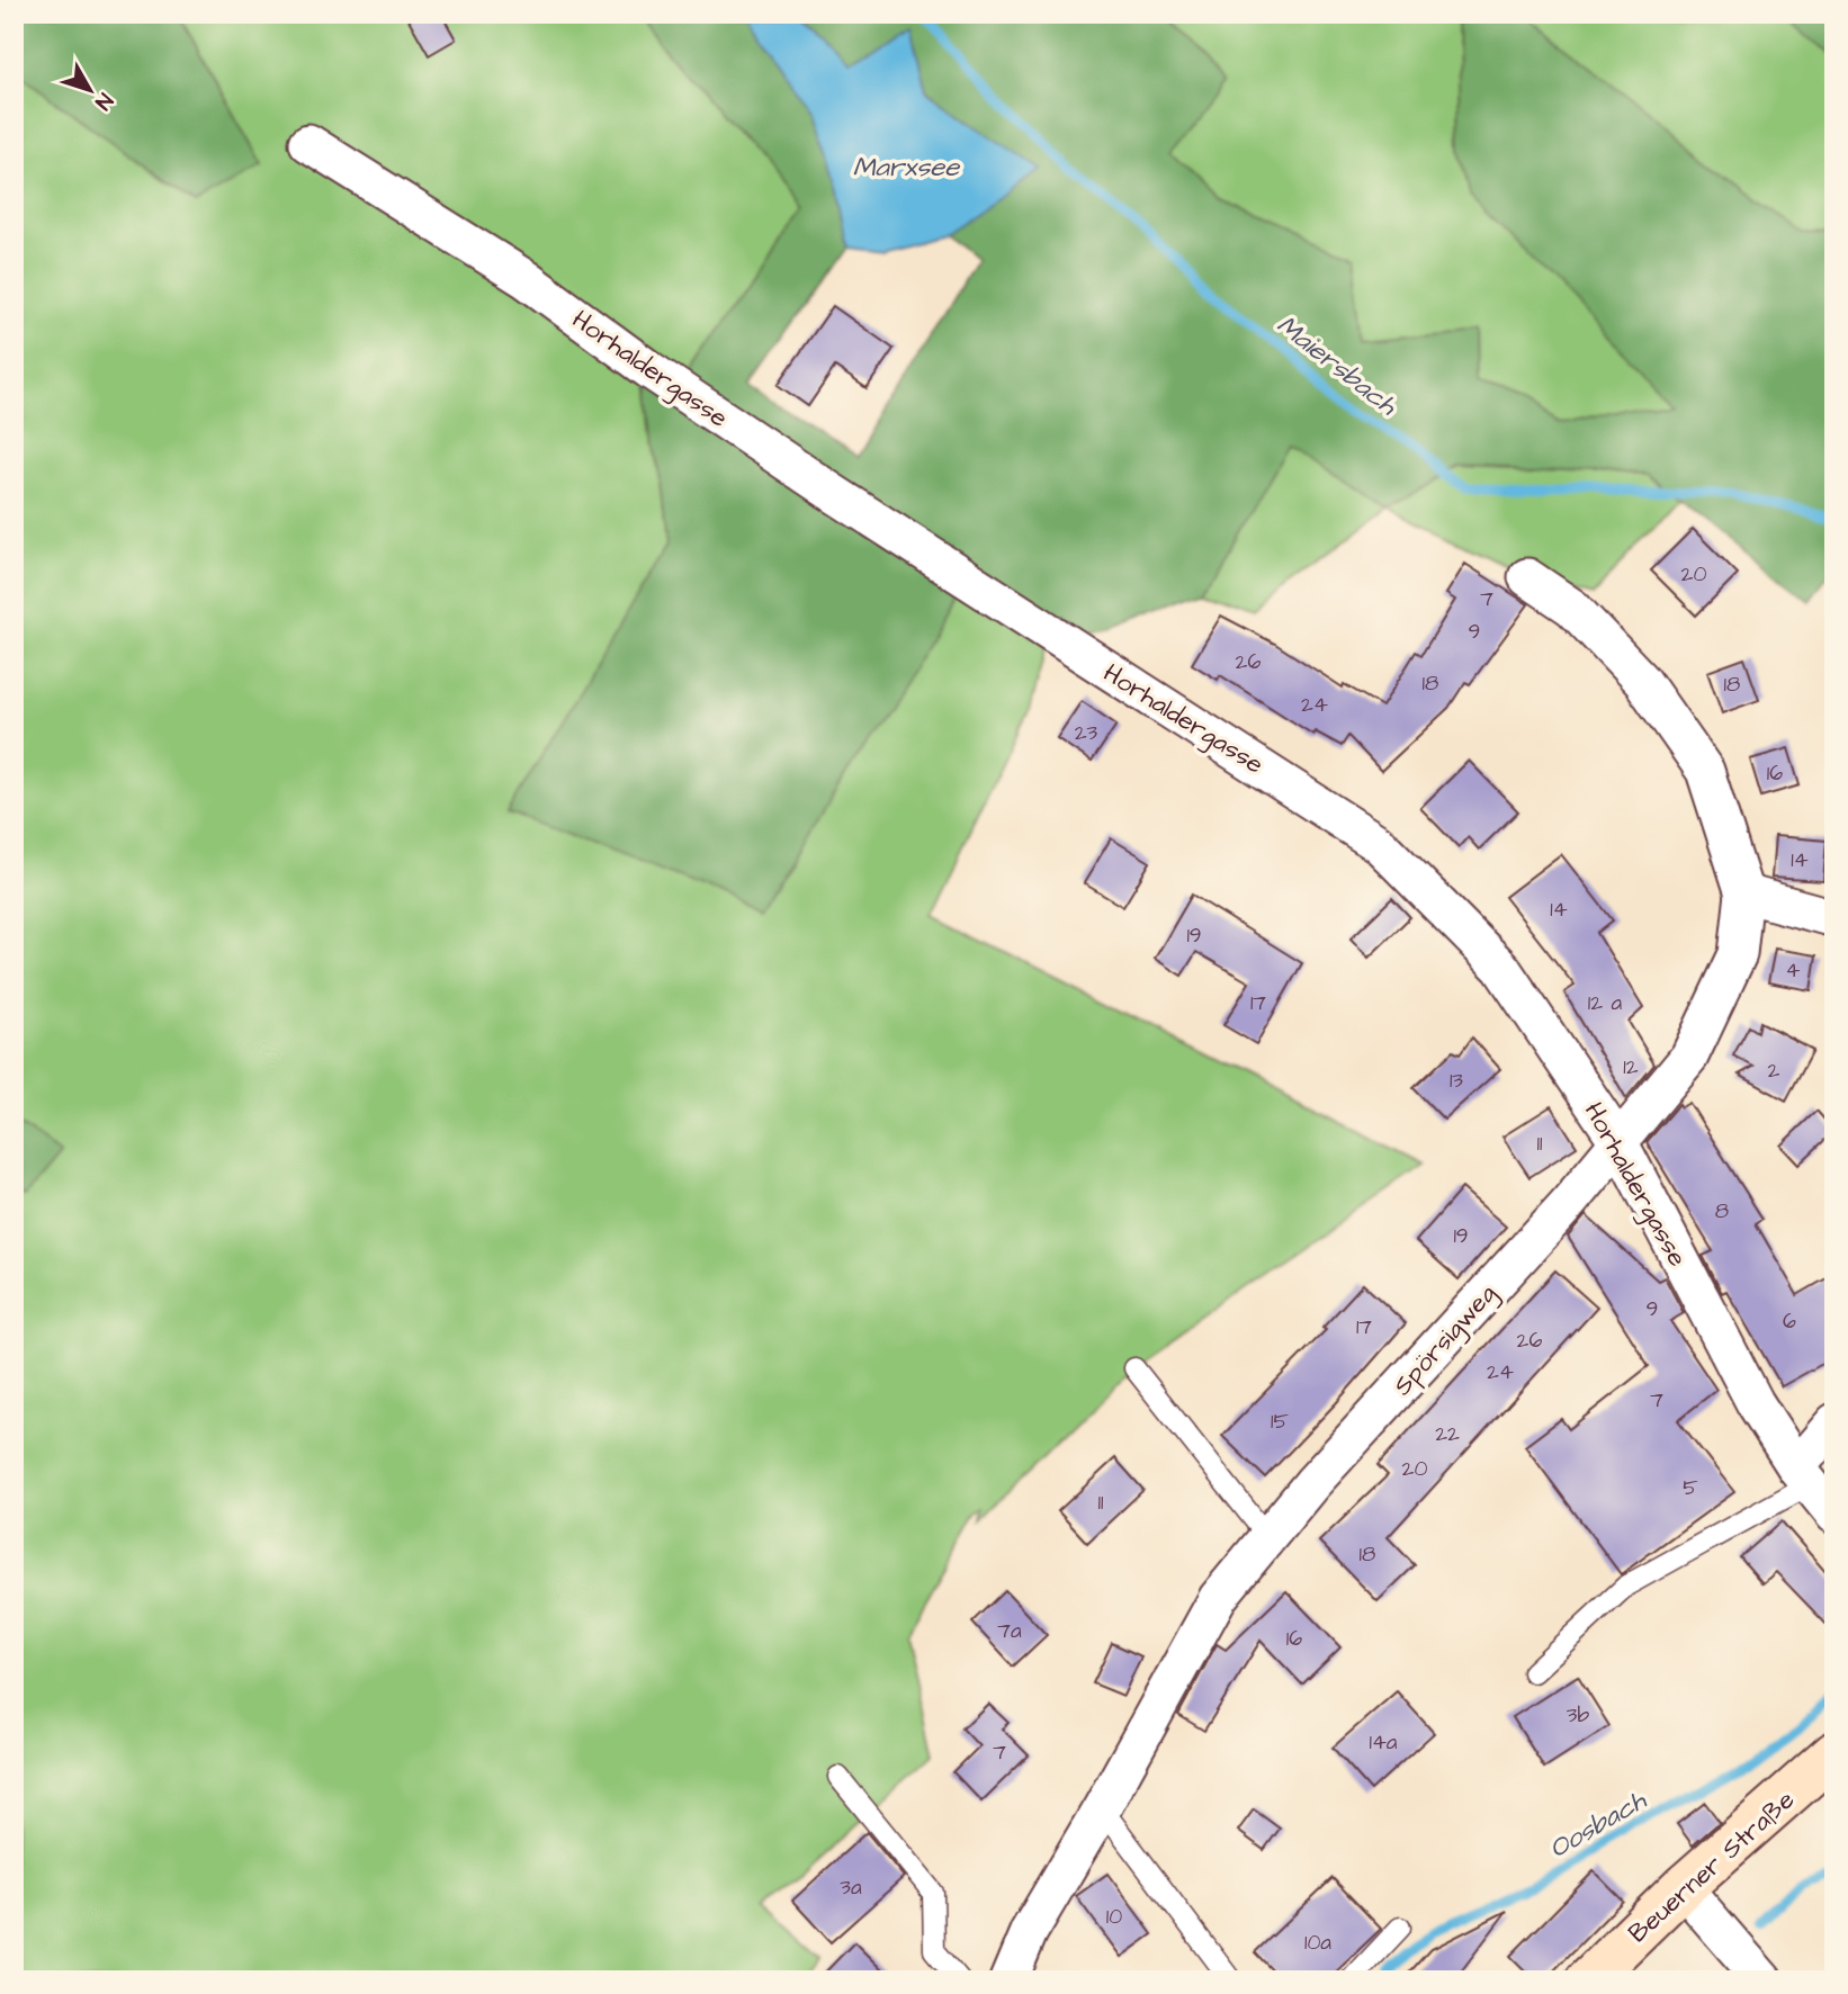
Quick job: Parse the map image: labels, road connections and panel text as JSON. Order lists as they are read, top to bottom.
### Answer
{
  "streets": {
    "main road": ["Beuerner Straße"],
    "street": ["Horhaldergasse", "Spörsigweg"]
  },
  "crossings": [
    ["Horhaldergasse", "Spörsigweg"]
  ],
  "water": ["Marxsee", "Maiersbach", "Oosbach"],
  "house_numbers": [
    "20",
    "7",
    "9",
    "26",
    "18",
    "18",
    "24",
    "23",
    "16",
    "14",
    "14",
    "19",
    "4",
    "17",
    "12 a",
    "12",
    "2",
    "13",
    "11",
    "8",
    "19",
    "9",
    "6",
    "17",
    "26",
    "24",
    "7",
    "15",
    "22",
    "20",
    "5",
    "11",
    "18",
    "7a",
    "16",
    "3b",
    "14a",
    "7",
    "3a",
    "10",
    "10a"
  ],
  "north": "bottom right"
}
